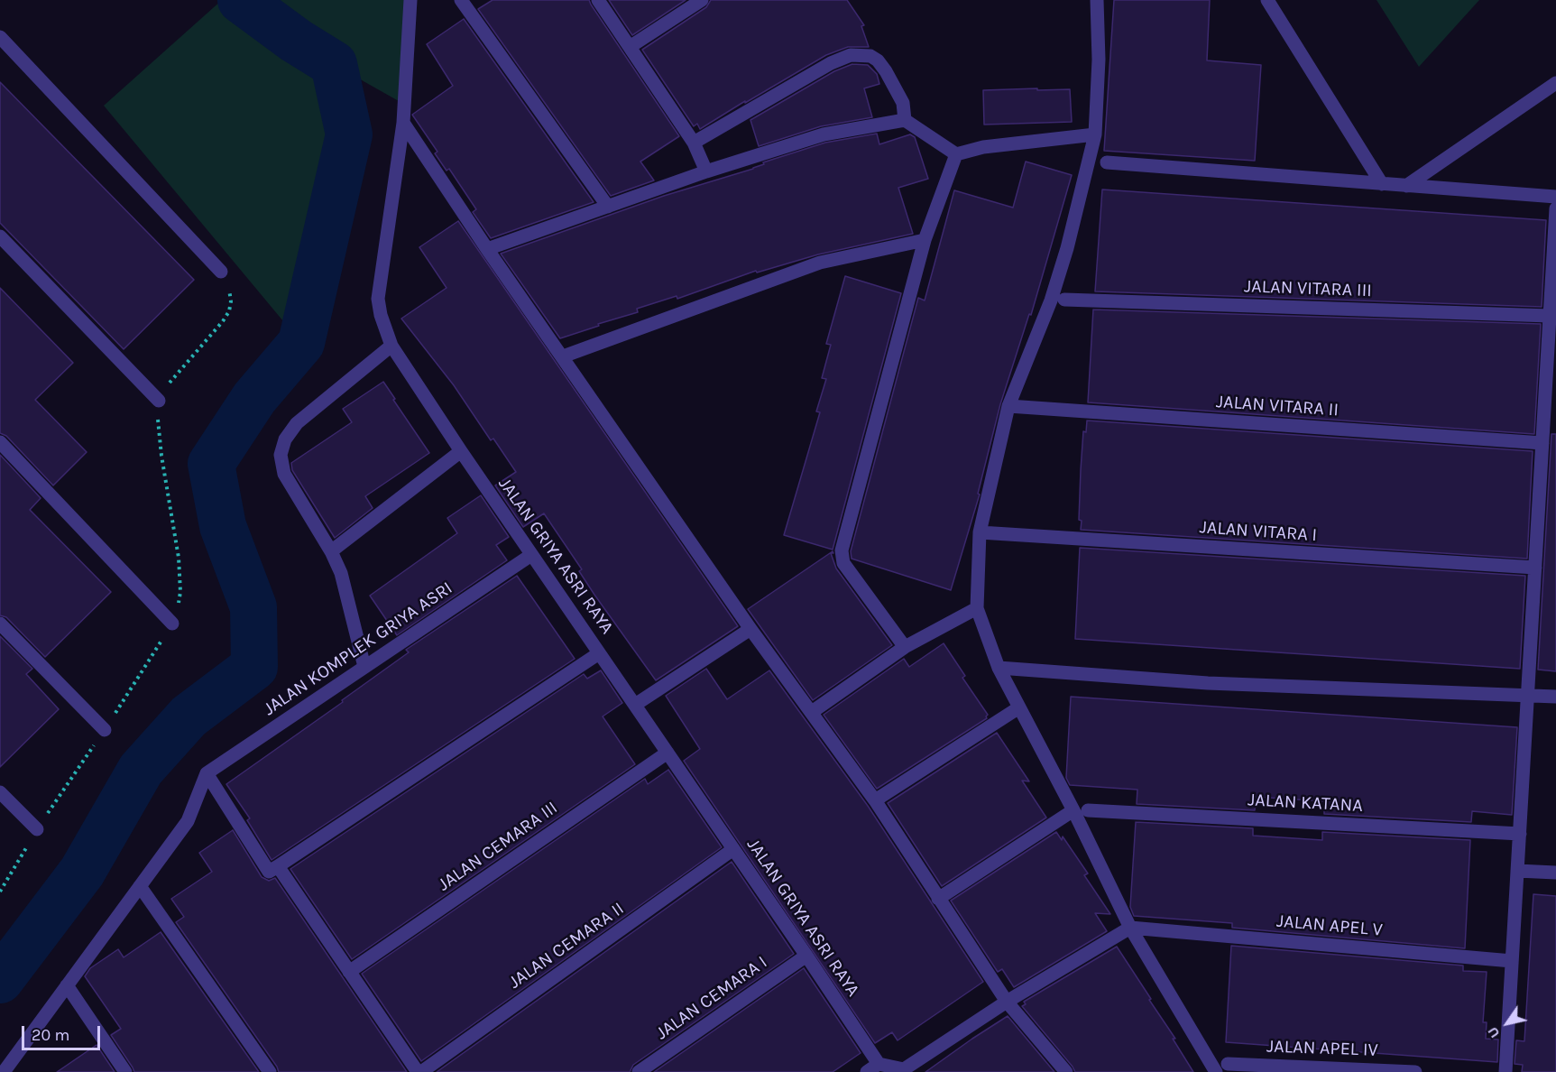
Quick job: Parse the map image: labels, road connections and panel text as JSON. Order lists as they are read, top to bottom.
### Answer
{
  "streets": {
    "street": [
      "JALAN VITARA III",
      "JALAN VITARA II",
      "JALAN VITARA I",
      "JALAN GRIYA ASRI RAYA",
      "JALAN KOMPLEK GRIYA ASRI",
      "JALAN KATANA",
      "JALAN CEMARA III",
      "JALAN APEL V",
      "JALAN CEMARA II",
      "JALAN CEMARA I",
      "JALAN APEL IV"
    ]
  },
  "crossings": [
    ["JALAN GRIYA ASRI RAYA", "JALAN KOMPLEK GRIYA ASRI"],
    ["JALAN GRIYA ASRI RAYA", "JALAN CEMARA III"],
    ["JALAN GRIYA ASRI RAYA", "JALAN CEMARA II"],
    ["JALAN GRIYA ASRI RAYA", "JALAN CEMARA I"]
  ],
  "scale_bar": "20 m",
  "north": "bottom left"
}
